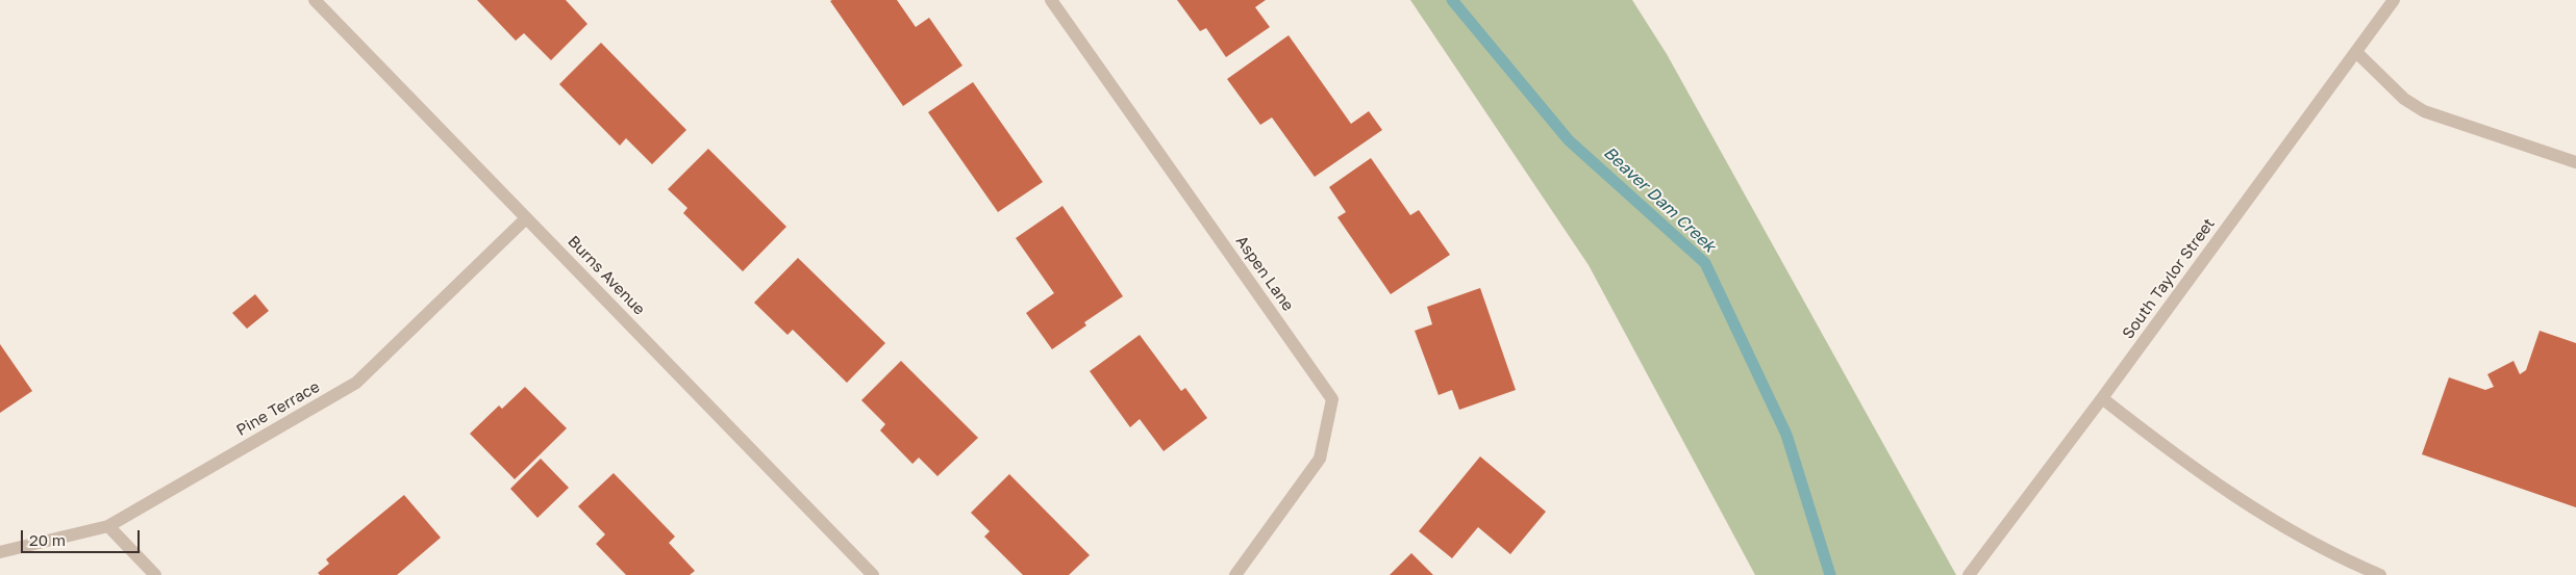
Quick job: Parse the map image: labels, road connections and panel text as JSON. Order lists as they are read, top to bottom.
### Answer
{
  "streets": {
    "street": [
      "Aspen Lane",
      "Burns Avenue",
      "South Taylor Street",
      "Pine Terrace"
    ]
  },
  "crossings": [
    ["Burns Avenue", "Pine Terrace"]
  ],
  "water": ["Beaver Dam Creek"],
  "scale_bar": "20 m"
}
